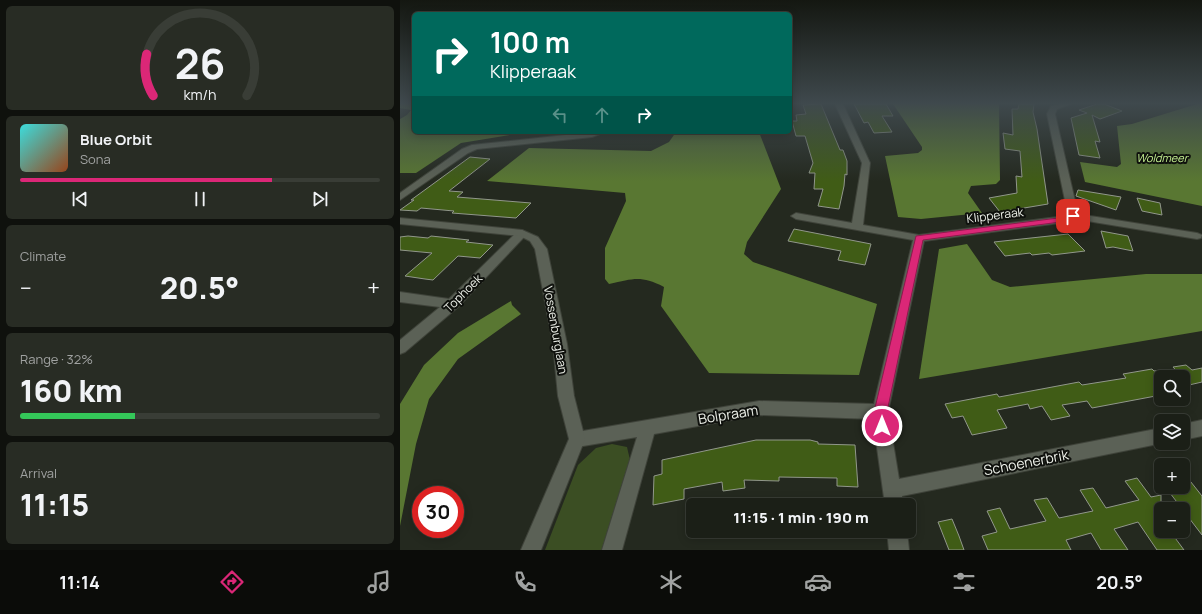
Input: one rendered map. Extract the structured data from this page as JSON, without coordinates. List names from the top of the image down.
{
  "streets": {
    "street": [
      "Klipperaak",
      "Tophoek",
      "Vossenburglaan",
      "Bolpraam",
      "Schoenerbrik"
    ]
  },
  "crossings": [
    ["Tophoek", "Vossenburglaan"],
    ["Vossenburglaan", "Bolpraam"]
  ],
  "water": ["Woldmeer"],
  "page": {
    "turn": ["100 m", "Klipperaak"],
    "song": ["Blue Orbit", "Sona"],
    "tile": [
      "Climate",
      ["Range · 32%", "160 km"],
      ["Arrival", "11:15"]
    ],
    "heat": ["−", "20.5°", "+"],
    "map_buttons": ["+", "−"],
    "limit": "30",
    "trip": "11:15 · 1 min · 190 m",
    "tabs": ["11:14", "20.5°"],
    "gauge": ["26", "km/h"]
  }
}
